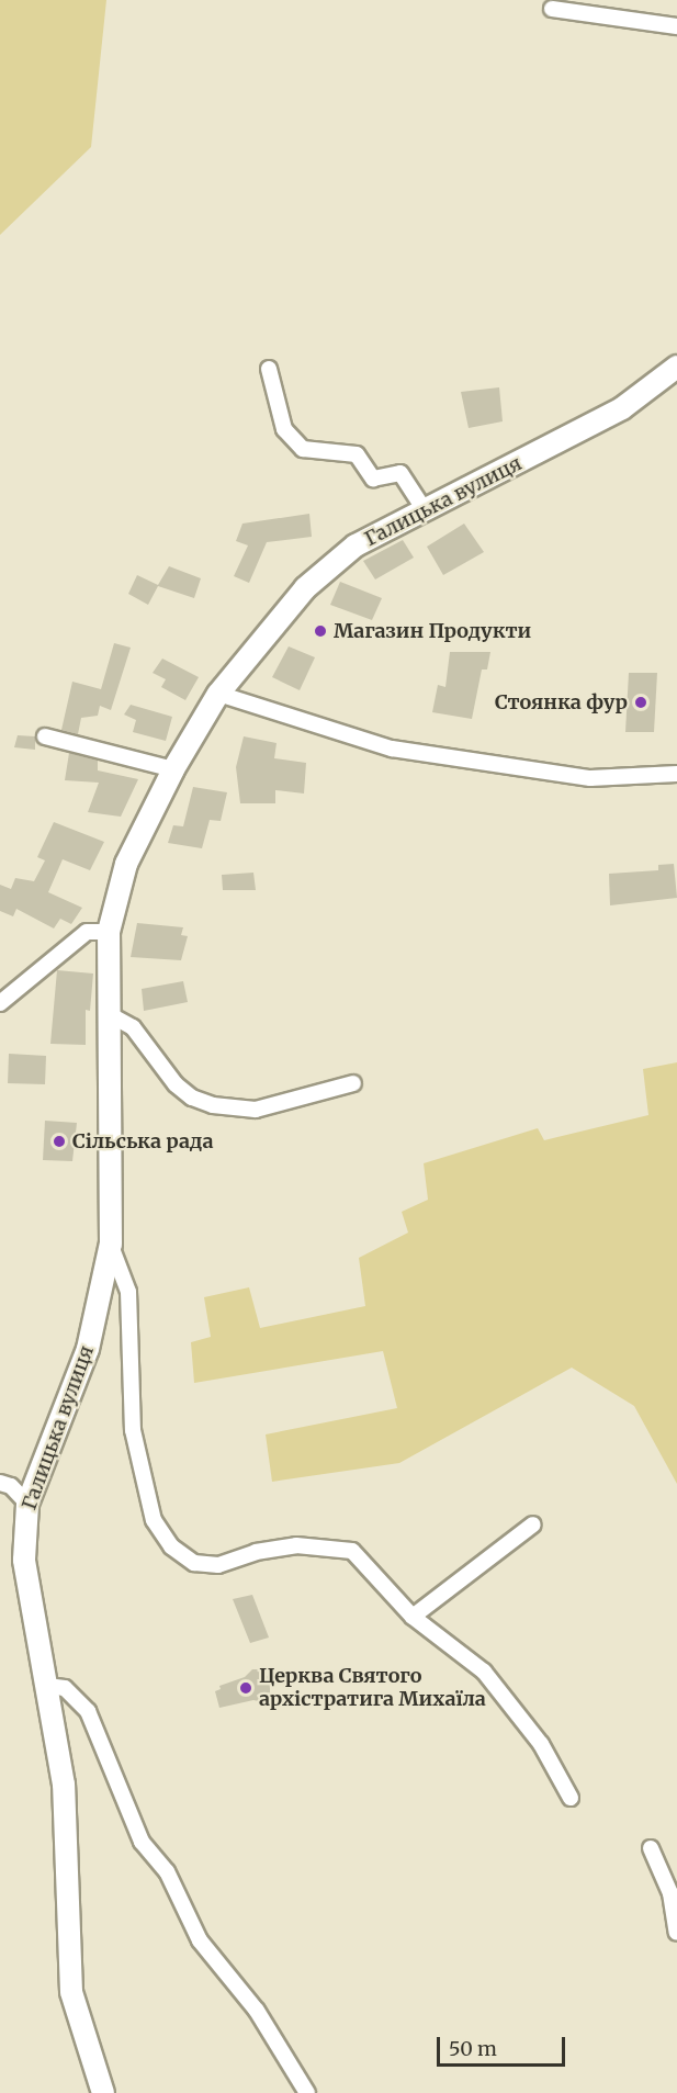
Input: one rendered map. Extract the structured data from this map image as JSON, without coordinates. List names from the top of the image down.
{
  "streets": {
    "main road": ["Галицька вулиця"]
  },
  "places": [
    "Магазин Продукти",
    "Стоянка фур",
    "Сільська рада",
    "Церква Святого архістратига Михаїла"
  ],
  "scale_bar": "50 m"
}
